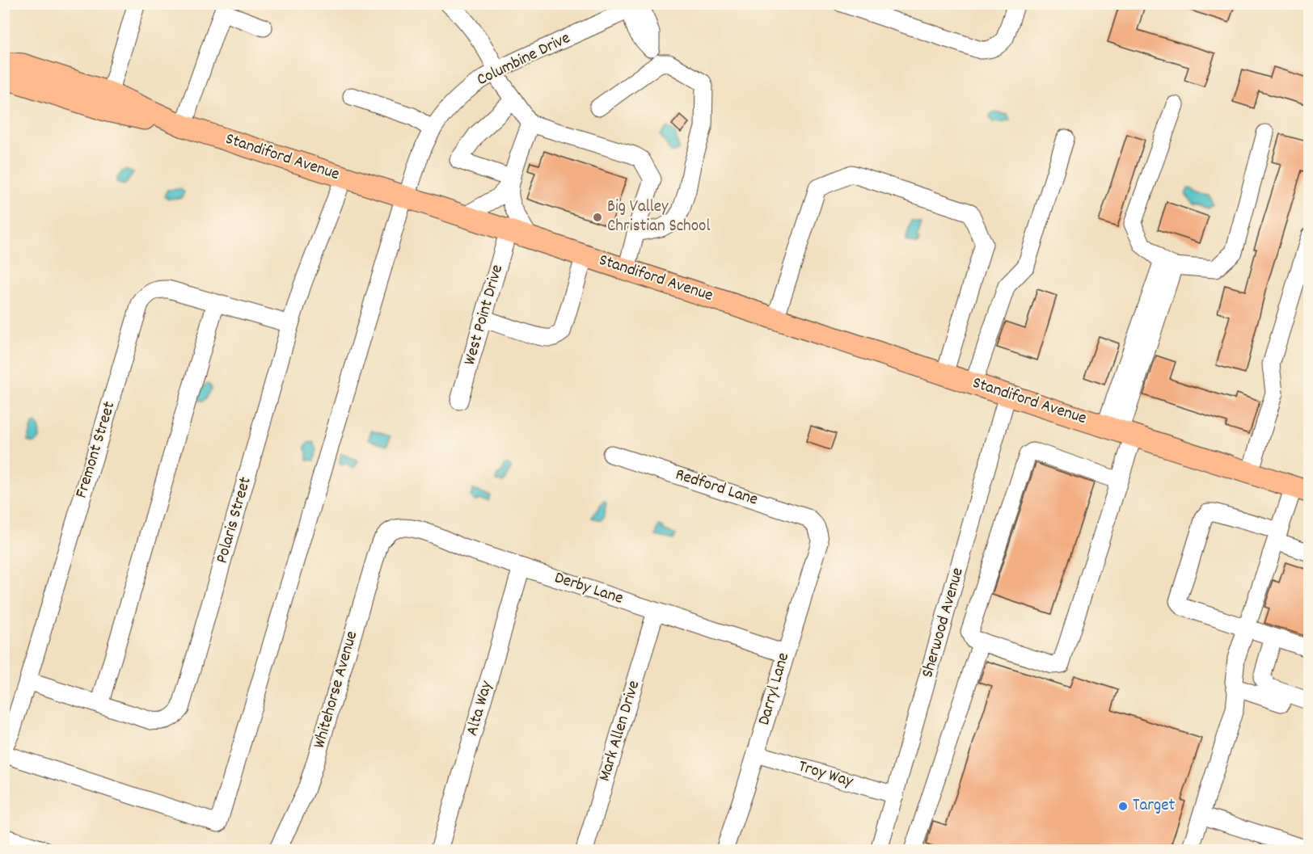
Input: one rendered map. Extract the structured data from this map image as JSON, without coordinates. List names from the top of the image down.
{
  "streets": {
    "main road": ["Standiford Avenue"],
    "street": [
      "Columbine Drive",
      "West Point Drive",
      "Fremont Street",
      "Redford Lane",
      "Polaris Street",
      "Derby Lane",
      "Sherwood Avenue",
      "Darryl Lane",
      "Whitehorse Avenue",
      "Alta Way",
      "Mark Allen Drive",
      "Troy Way"
    ]
  },
  "crossings": [
    ["Columbine Drive", "Standiford Avenue"],
    ["Standiford Avenue", "West Point Drive"],
    ["Standiford Avenue", "Polaris Street"],
    ["Standiford Avenue", "Sherwood Avenue"],
    ["Fremont Street", "Polaris Street"],
    ["Redford Lane", "Darryl Lane"],
    ["Derby Lane", "Darryl Lane"],
    ["Derby Lane", "Whitehorse Avenue"],
    ["Derby Lane", "Alta Way"],
    ["Derby Lane", "Mark Allen Drive"],
    ["Sherwood Avenue", "Troy Way"],
    ["Darryl Lane", "Troy Way"]
  ],
  "places": ["Big Valley Christian School", "Target"]
}
